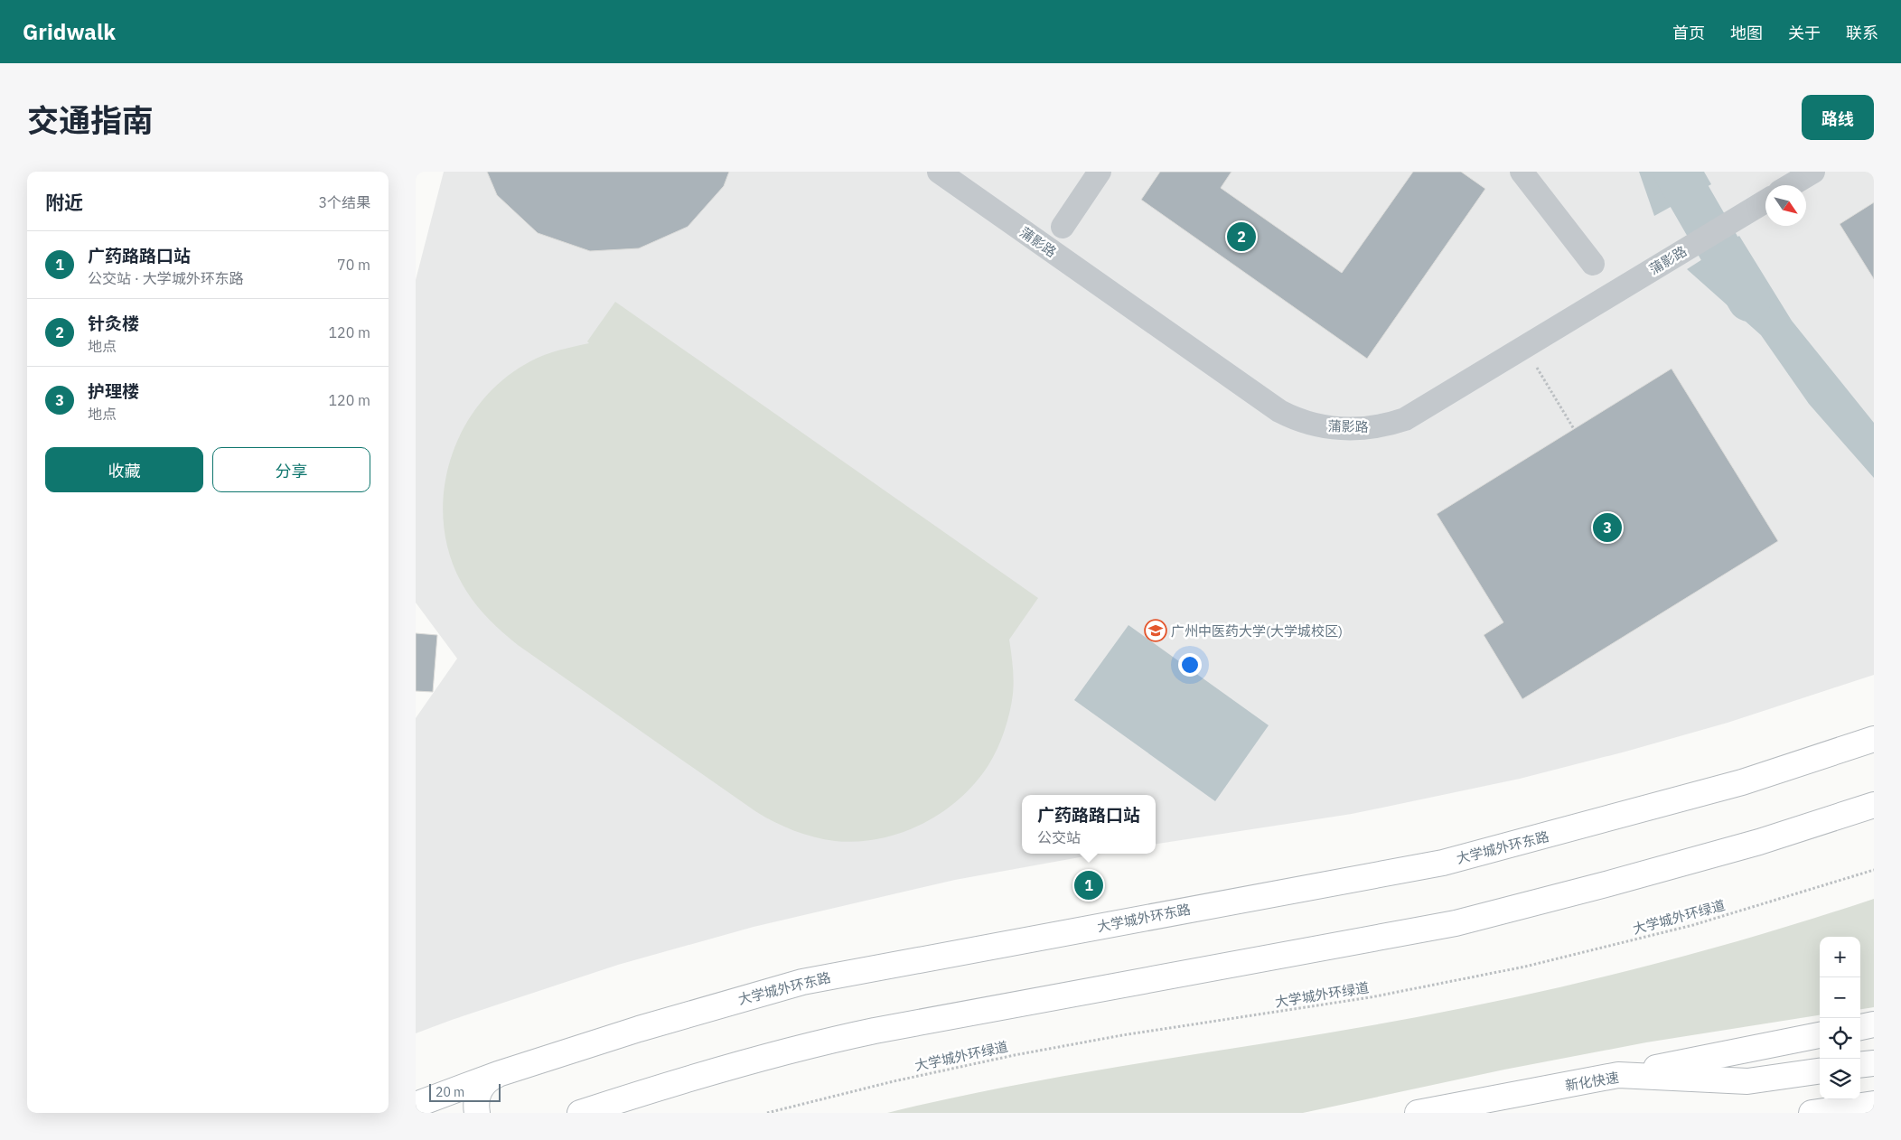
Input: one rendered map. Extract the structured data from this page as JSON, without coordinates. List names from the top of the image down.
{
  "streets": {
    "main road": ["大学城外环东路", "新化快速"],
    "lane": ["蒲影路"],
    "path": ["大学城外环绿道"]
  },
  "places": {
    "school or university": ["广州中医药大学(大学城校区)"]
  },
  "scale_bar": "20 m",
  "north": "bottom right",
  "page": {
    "header": "Gridwalk",
    "nav": [
      "首页",
      "地图",
      "关于",
      "联系"
    ],
    "title": "交通指南",
    "buttons": [
      "路线",
      ["收藏", "分享"]
    ],
    "heading": ["附近", "3个结果"],
    "pins": ["2", "3", "1"],
    "list": [
      {
        "mark": "1",
        "name": "广药路路口站",
        "note": "公交站 · 大学城外环东路",
        "value": "70 m"
      },
      {
        "mark": "2",
        "name": "针灸楼",
        "note": "地点",
        "value": "120 m"
      },
      {
        "mark": "3",
        "name": "护理楼",
        "note": "地点",
        "value": "120 m"
      }
    ],
    "popup": ["广药路路口站", "公交站"],
    "map_buttons": ["+", "−"],
    "scale": "20 m"
  }
}
